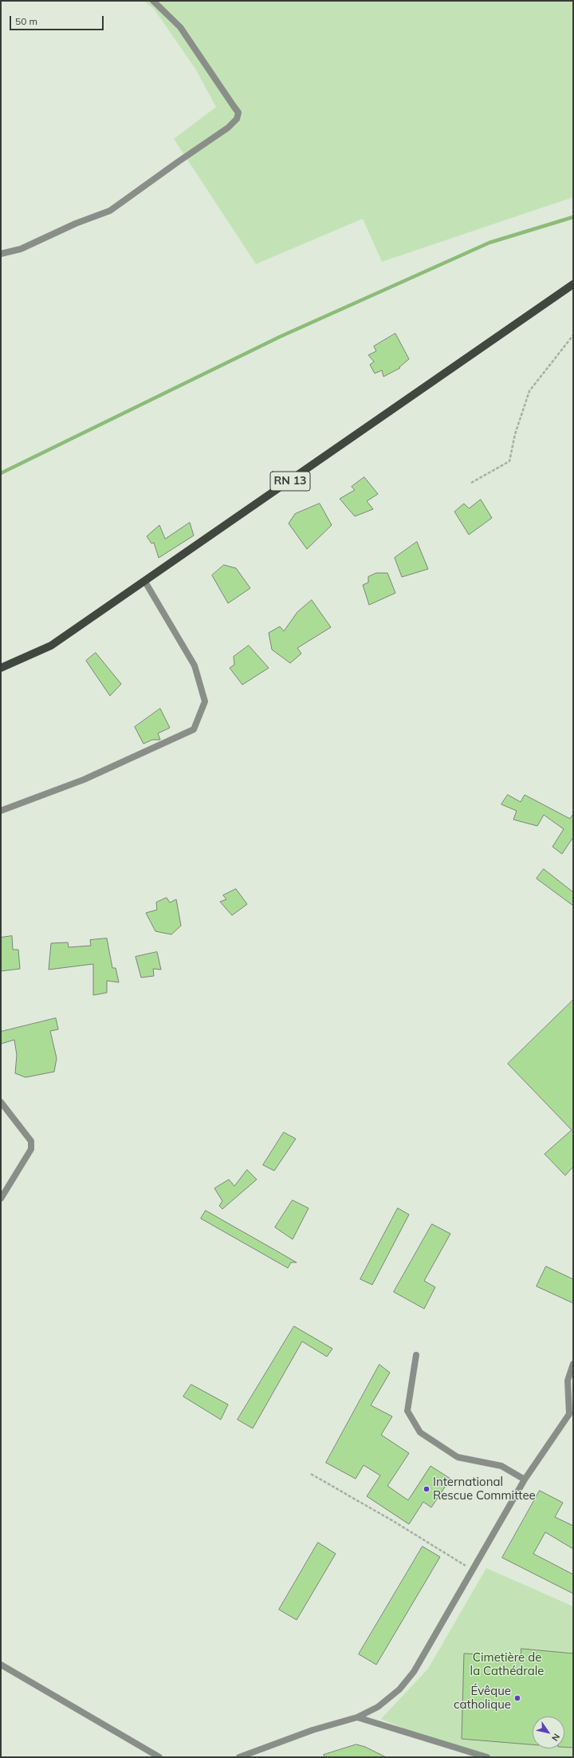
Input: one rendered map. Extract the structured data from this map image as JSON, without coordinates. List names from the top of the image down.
{
  "streets": {
    "main road": ["RN 13"]
  },
  "parks": ["Cimetière de la Cathédrale"],
  "places": ["International Rescue Committee", "Évêque catholique"],
  "scale_bar": "50 m",
  "north": "bottom right"
}
